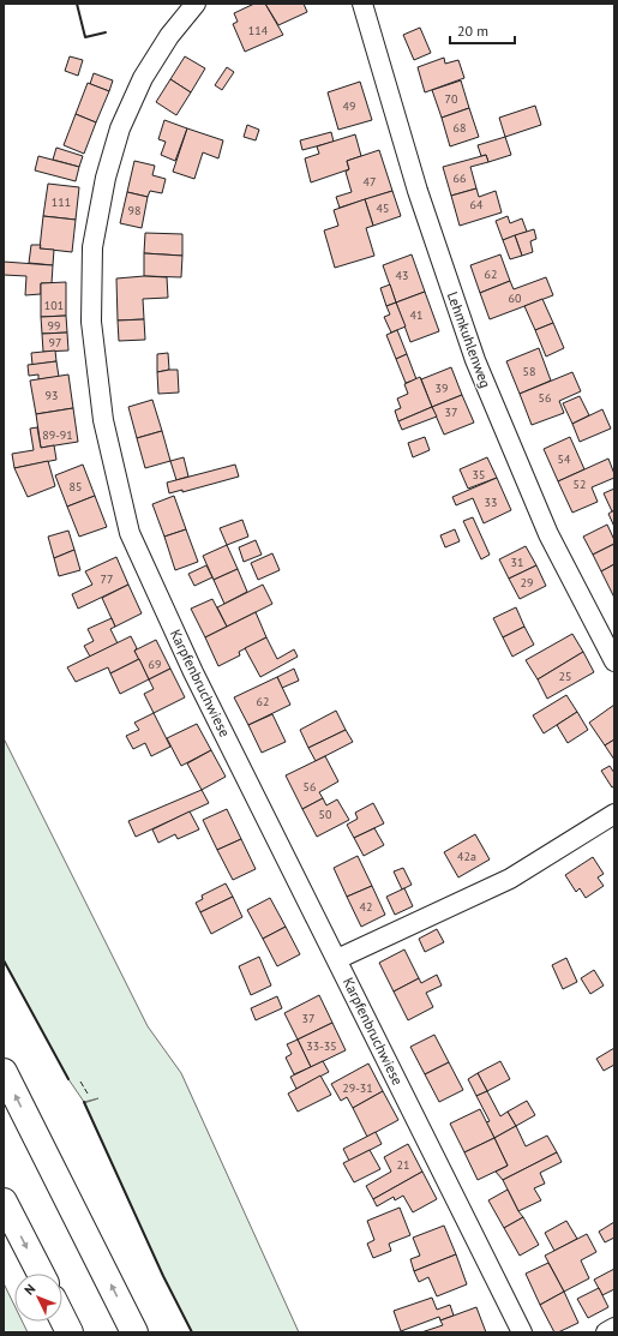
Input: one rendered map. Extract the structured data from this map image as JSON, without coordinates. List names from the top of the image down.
{
  "streets": {
    "street": ["Lehmkuhlenweg", "Karpfenbruchwiese"]
  },
  "house_numbers": [
    "114",
    "70",
    "49",
    "68",
    "66",
    "47",
    "111",
    "64",
    "45",
    "98",
    "62",
    "43",
    "60",
    "101",
    "41",
    "99",
    "97",
    "58",
    "39",
    "93",
    "56",
    "37",
    "89-91",
    "54",
    "35",
    "52",
    "85",
    "33",
    "31",
    "77",
    "29",
    "69",
    "25",
    "62",
    "56",
    "50",
    "42a",
    "42",
    "37",
    "33-35",
    "29-31",
    "21"
  ],
  "scale_bar": "20 m",
  "north": "top left"
}
